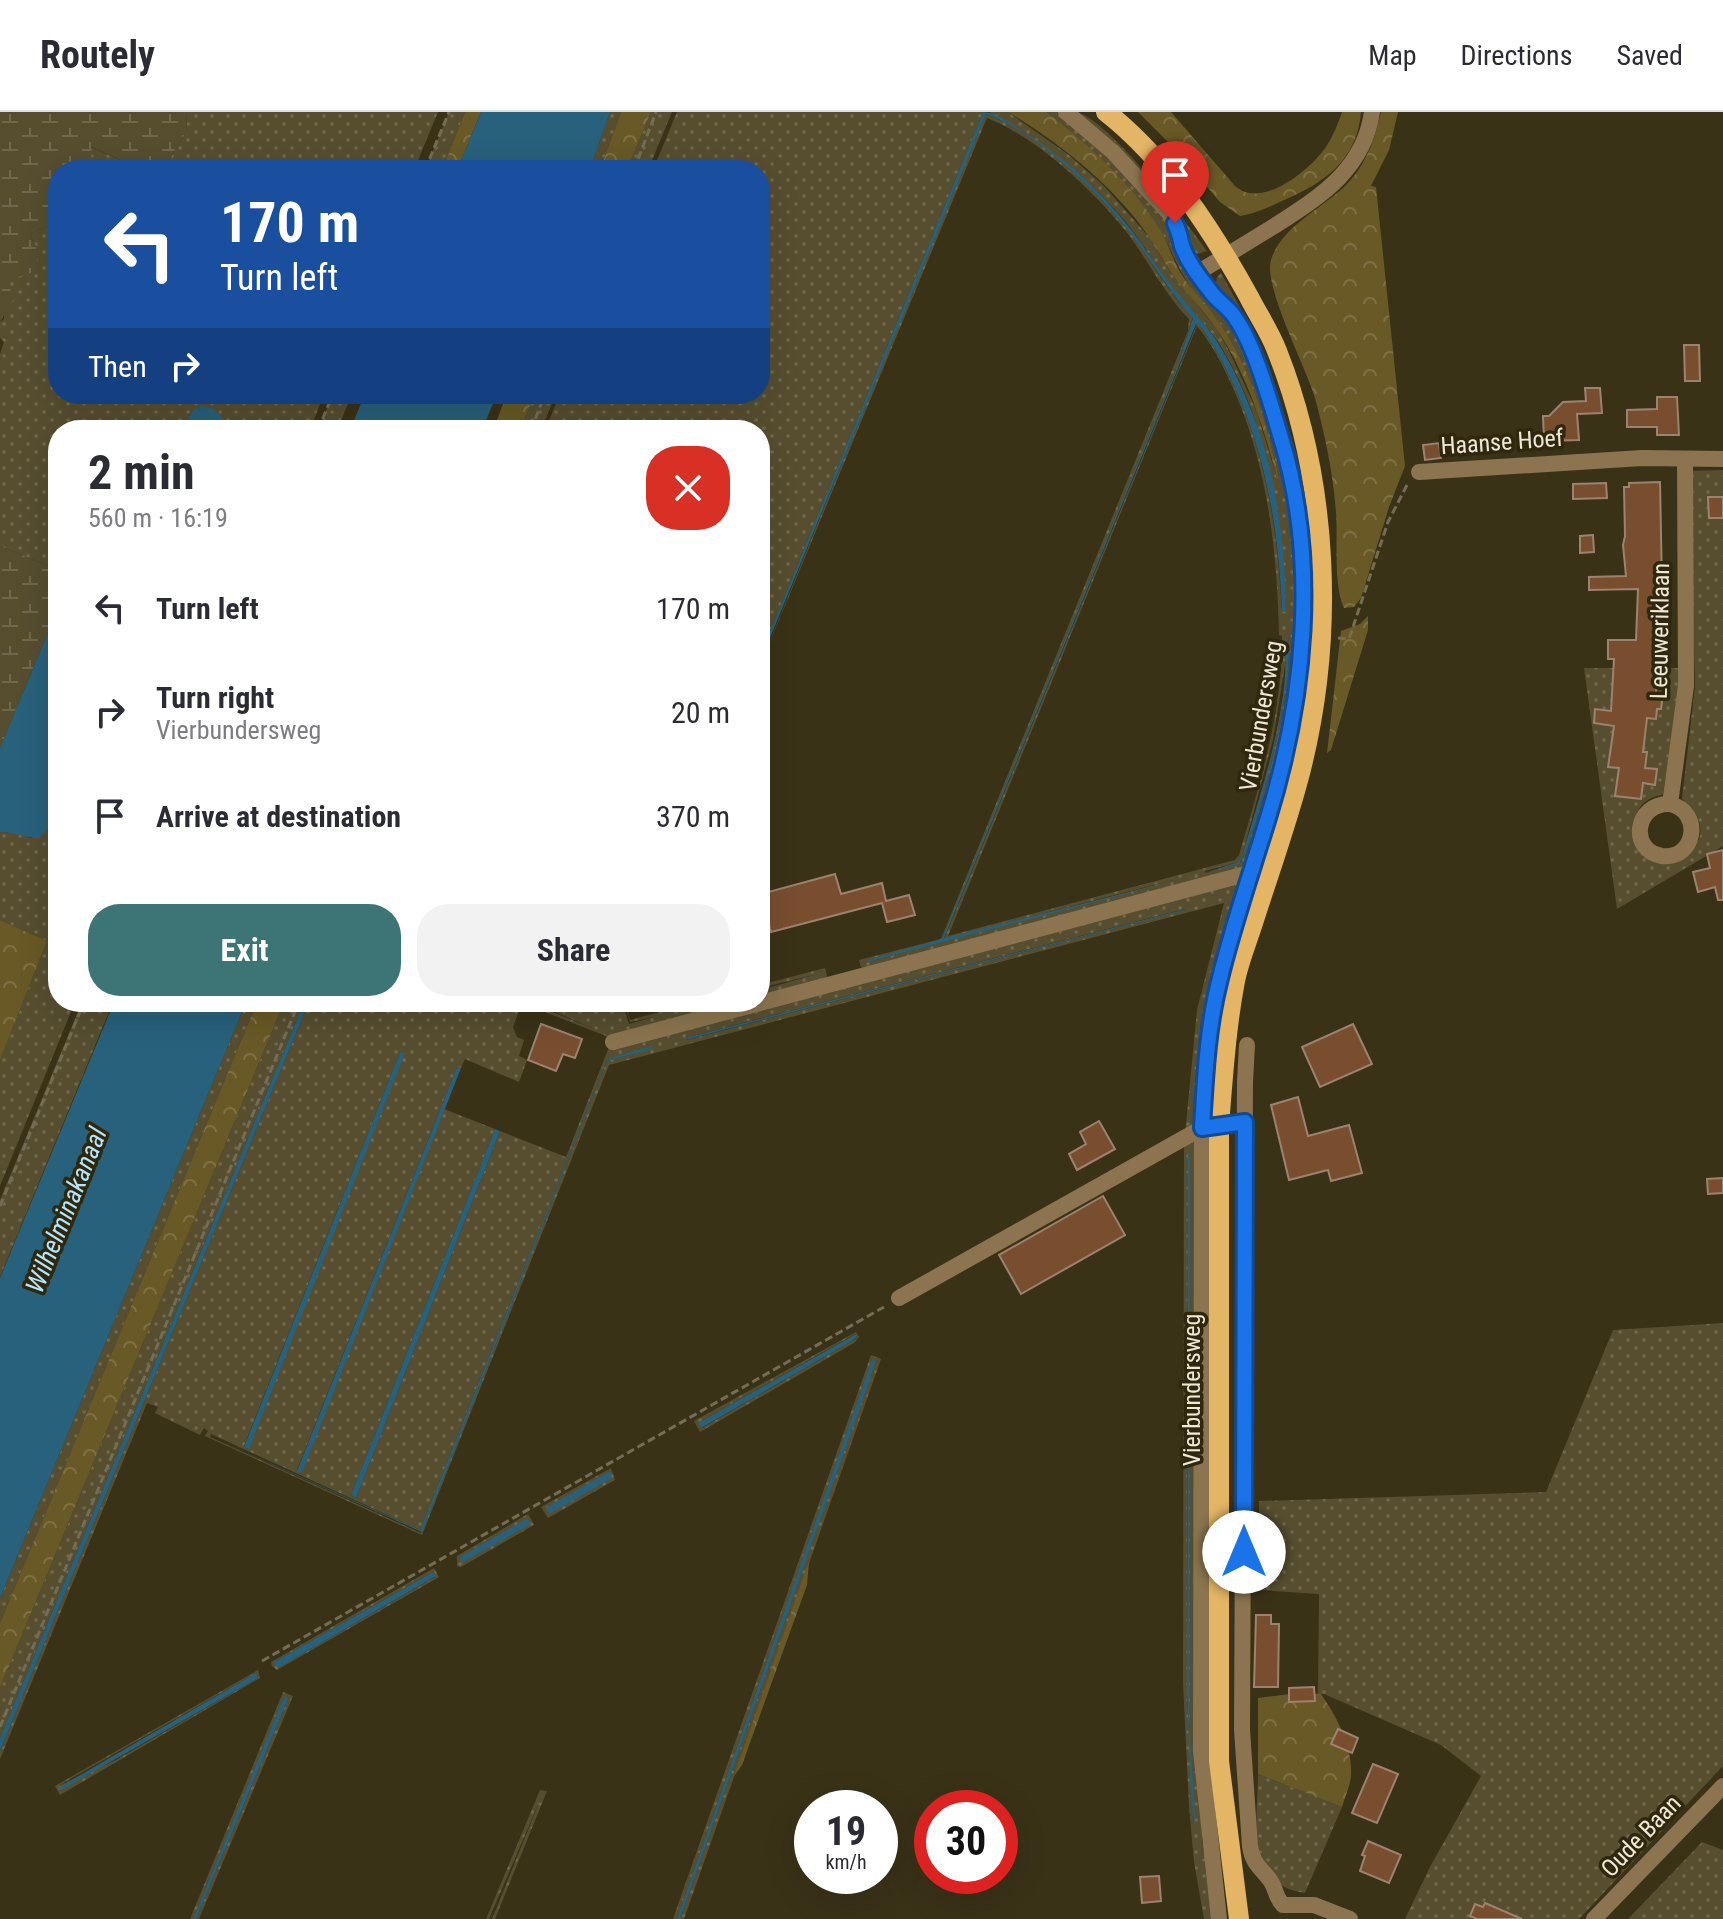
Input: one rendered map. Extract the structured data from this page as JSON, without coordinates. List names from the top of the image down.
{
  "streets": {
    "main road": ["Vierbundersweg"],
    "street": ["Haanse Hoef", "Leeuweriklaan", "Oude Baan"]
  },
  "crossings": [
    ["Haanse Hoef", "Leeuweriklaan"],
    ["Haanse Hoef", "Vierbundersweg"]
  ],
  "water": ["Wilhelminakanaal"],
  "page": {
    "header": "Routely",
    "nav": ["Map", "Directions", "Saved"],
    "turn": ["170 m", "Turn left"],
    "then": "Then",
    "heading": ["2 min", "560 m · 16:19"],
    "list": [
      {
        "name": "Turn left",
        "value": "170 m"
      },
      {
        "name": "Turn right",
        "note": "Vierbundersweg",
        "value": "20 m"
      },
      {
        "name": "Arrive at destination",
        "value": "370 m"
      }
    ],
    "buttons": ["Exit", "Share"],
    "speed": "19 km/h",
    "limit": "30"
  }
}
